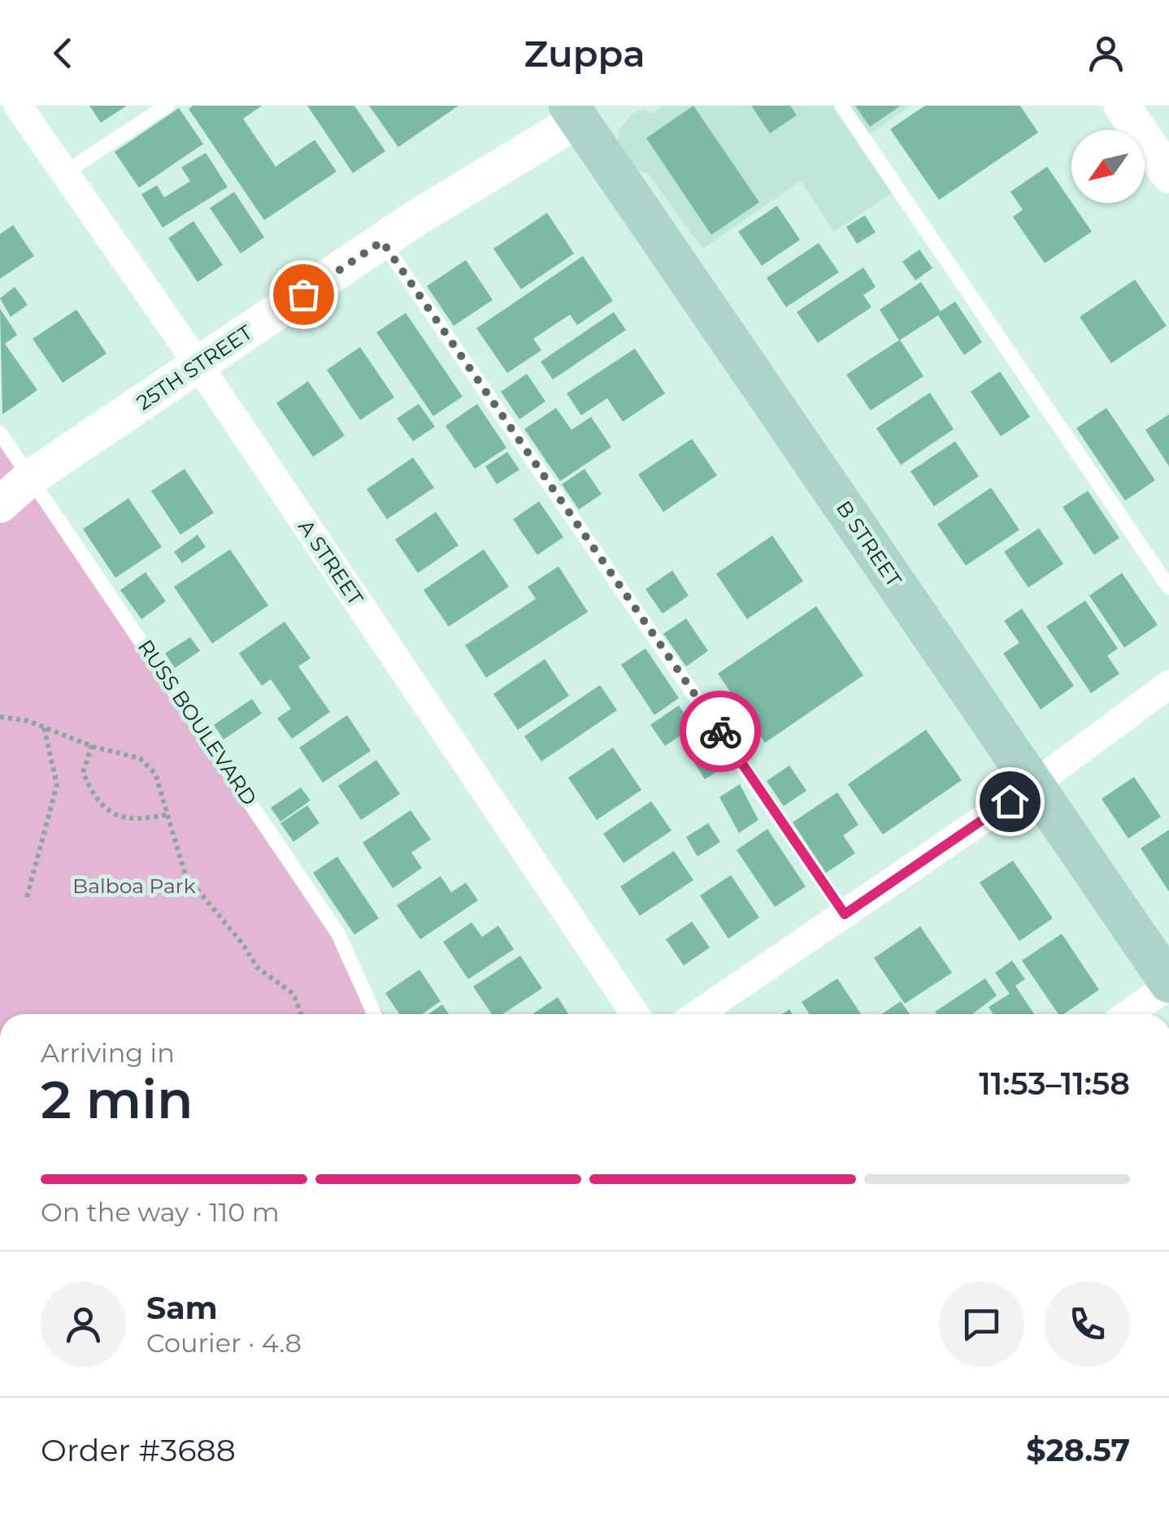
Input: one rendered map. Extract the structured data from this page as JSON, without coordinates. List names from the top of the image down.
{
  "streets": {
    "main road": ["B STREET"],
    "street": ["25TH STREET", "A STREET"],
    "lane": ["RUSS BOULEVARD"]
  },
  "crossings": [
    ["25TH STREET", "B STREET"],
    ["25TH STREET", "A STREET"],
    ["25TH STREET", "RUSS BOULEVARD"]
  ],
  "parks": ["Balboa Park"],
  "north": "bottom left",
  "page": {
    "header": "Zuppa",
    "heading": ["2 min", "Arriving in", "11:53–11:58"],
    "panel": [
      "Sam",
      "Courier · 4.8",
      "Order #3688",
      "$28.57"
    ],
    "bar": "On the way · 110 m"
  }
}
